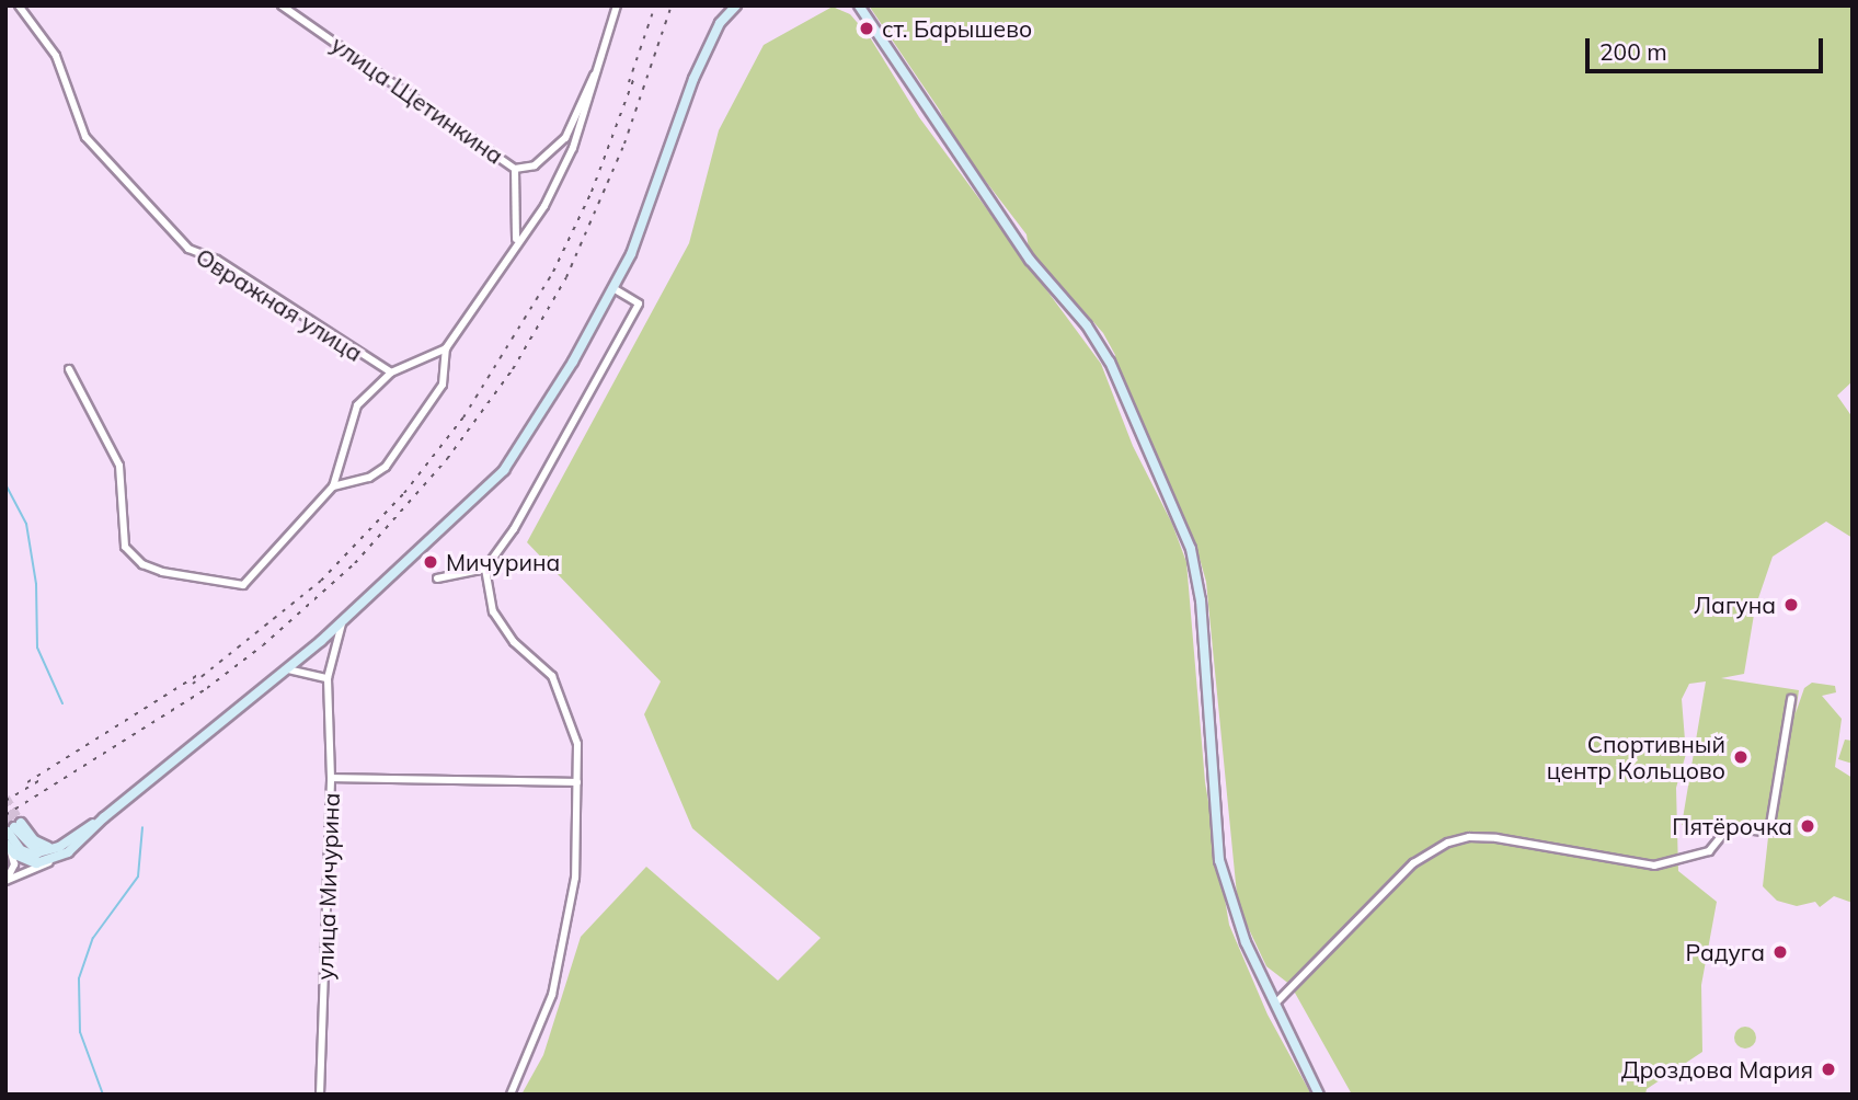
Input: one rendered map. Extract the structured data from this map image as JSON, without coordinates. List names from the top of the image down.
{
  "streets": {
    "street": ["улица Щетинкина", "Овражная улица", "улица Мичурина"]
  },
  "places": [
    "ст. Барышево",
    "Мичурина",
    "Лагуна",
    "Спортивный центр Кольцово",
    "Пятёрочка",
    "Радуга",
    "Дроздова Мария"
  ],
  "scale_bar": "200 m"
}
